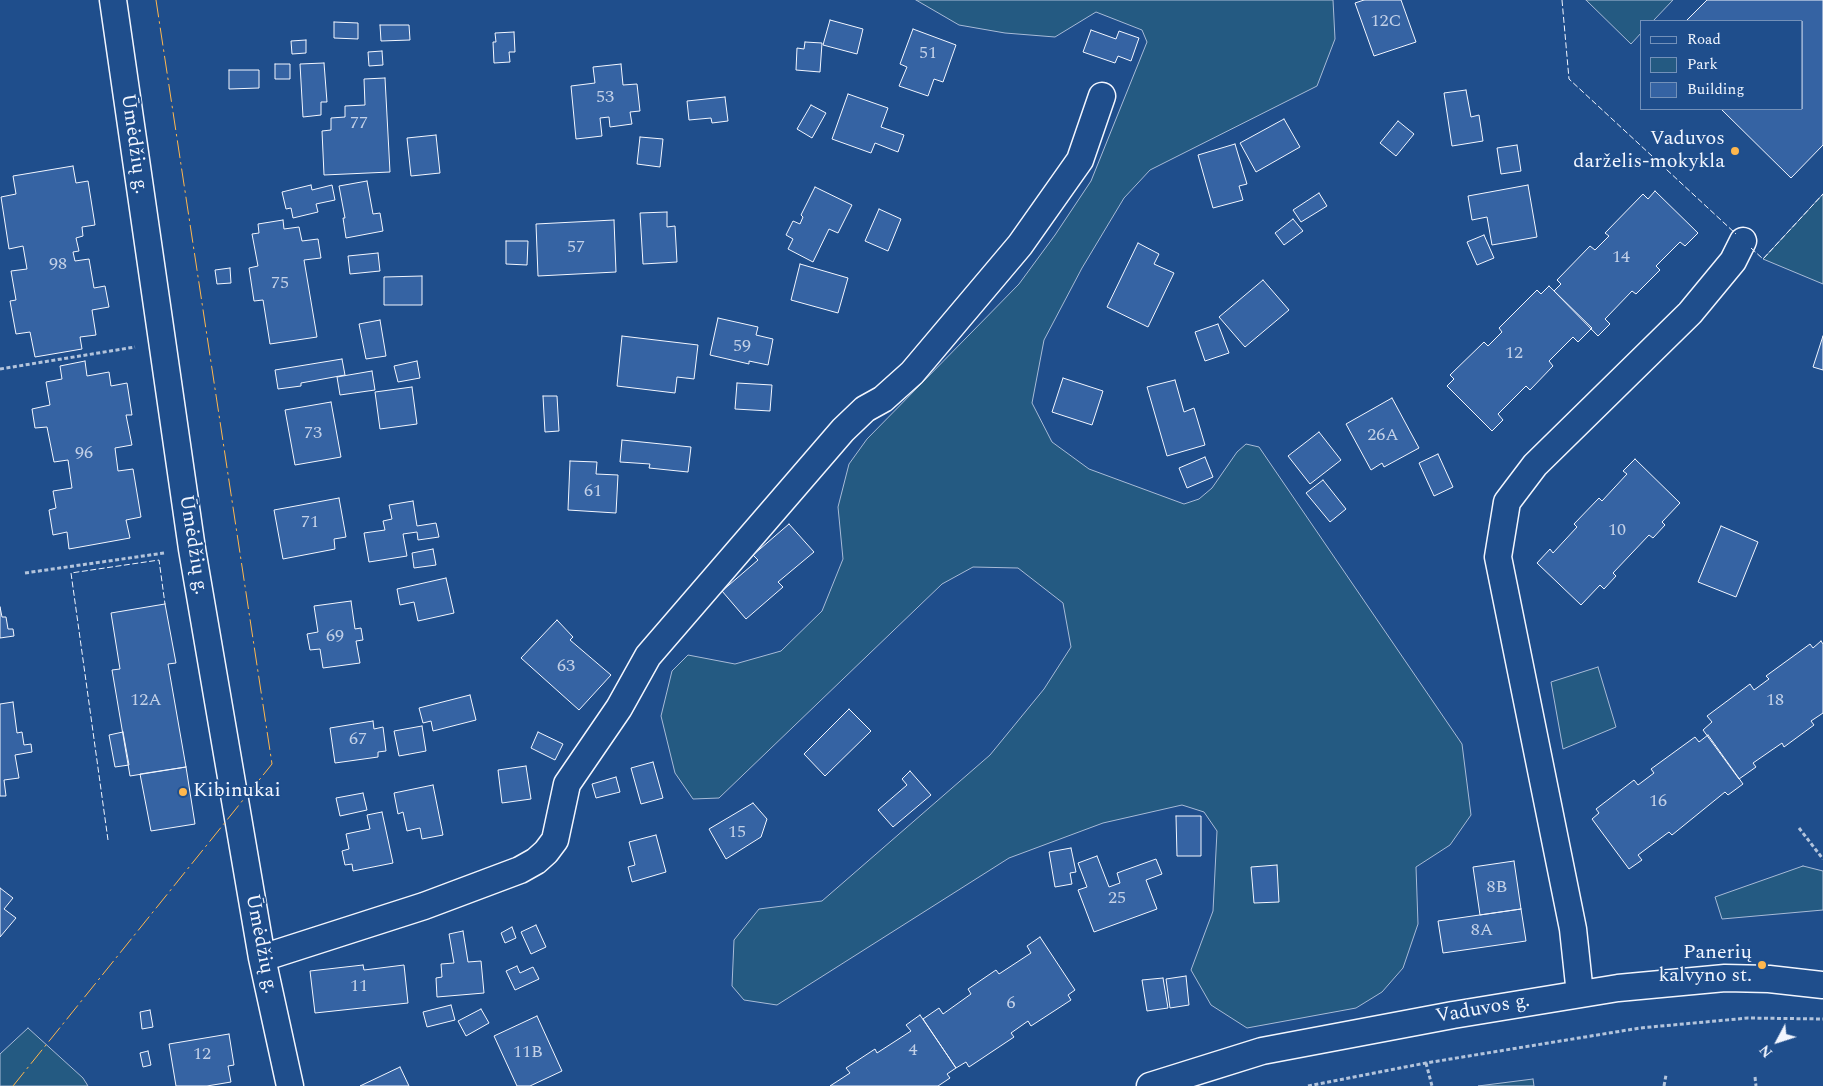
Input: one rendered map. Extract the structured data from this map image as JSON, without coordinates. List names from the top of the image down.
{
  "streets": {
    "street": ["Ūmėdžių g.", "Vaduvos g."]
  },
  "places": ["Vaduvos darželis-mokykla", "Kibinukai", "Panerių kalvyno st."],
  "house_numbers": [
    "12C",
    "51",
    "53",
    "77",
    "57",
    "14",
    "98",
    "75",
    "59",
    "12",
    "73",
    "26A",
    "96",
    "61",
    "71",
    "10",
    "69",
    "63",
    "12A",
    "18",
    "67",
    "16",
    "15",
    "8B",
    "25",
    "8A",
    "11",
    "6",
    "4",
    "11B",
    "12"
  ],
  "legend": ["Road", "Park", "Building"],
  "north": "bottom left"
}
